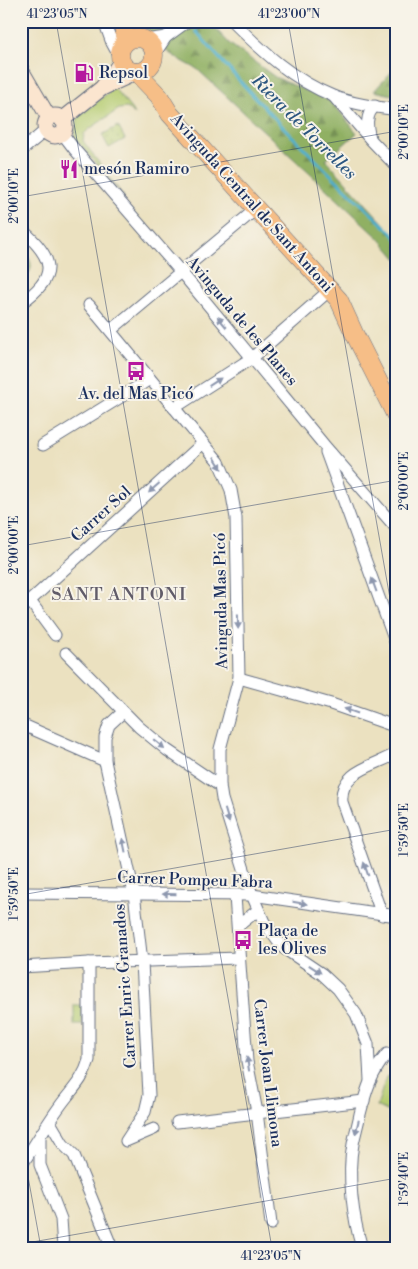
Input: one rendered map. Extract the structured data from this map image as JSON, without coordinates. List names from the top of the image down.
{
  "streets": {
    "main road": ["Avinguda Central de Sant Antoni"],
    "street": [
      "Avinguda de les Planes",
      "Carrer Sol",
      "Avinguda Mas Picó",
      "Carrer Pompeu Fabra",
      "Carrer Enric Granados",
      "Carrer Joan Llimona"
    ]
  },
  "crossings": [
    ["Carrer Sol", "Avinguda Mas Picó"],
    ["Avinguda Mas Picó", "Carrer Pompeu Fabra"],
    ["Carrer Pompeu Fabra", "Carrer Enric Granados"],
    ["Carrer Pompeu Fabra", "Carrer Joan Llimona"]
  ],
  "one_way": ["Avinguda Mas Picó", "Carrer Joan Llimona"],
  "districts": ["SANT ANTONI"],
  "water": ["Riera de Torrelles"],
  "places": {
    "fuel station": ["Repsol"],
    "restaurant": ["mesón Ramiro"],
    "bus stop": ["Av. del Mas Picó", "Plaça de les Olives"]
  },
  "coordinates": [
    "41°23'05\"N",
    "41°23'00\"N",
    "2°00'10\"E",
    "2°00'00\"E",
    "1°59'50\"E",
    "1°59'40\"E"
  ]
}
